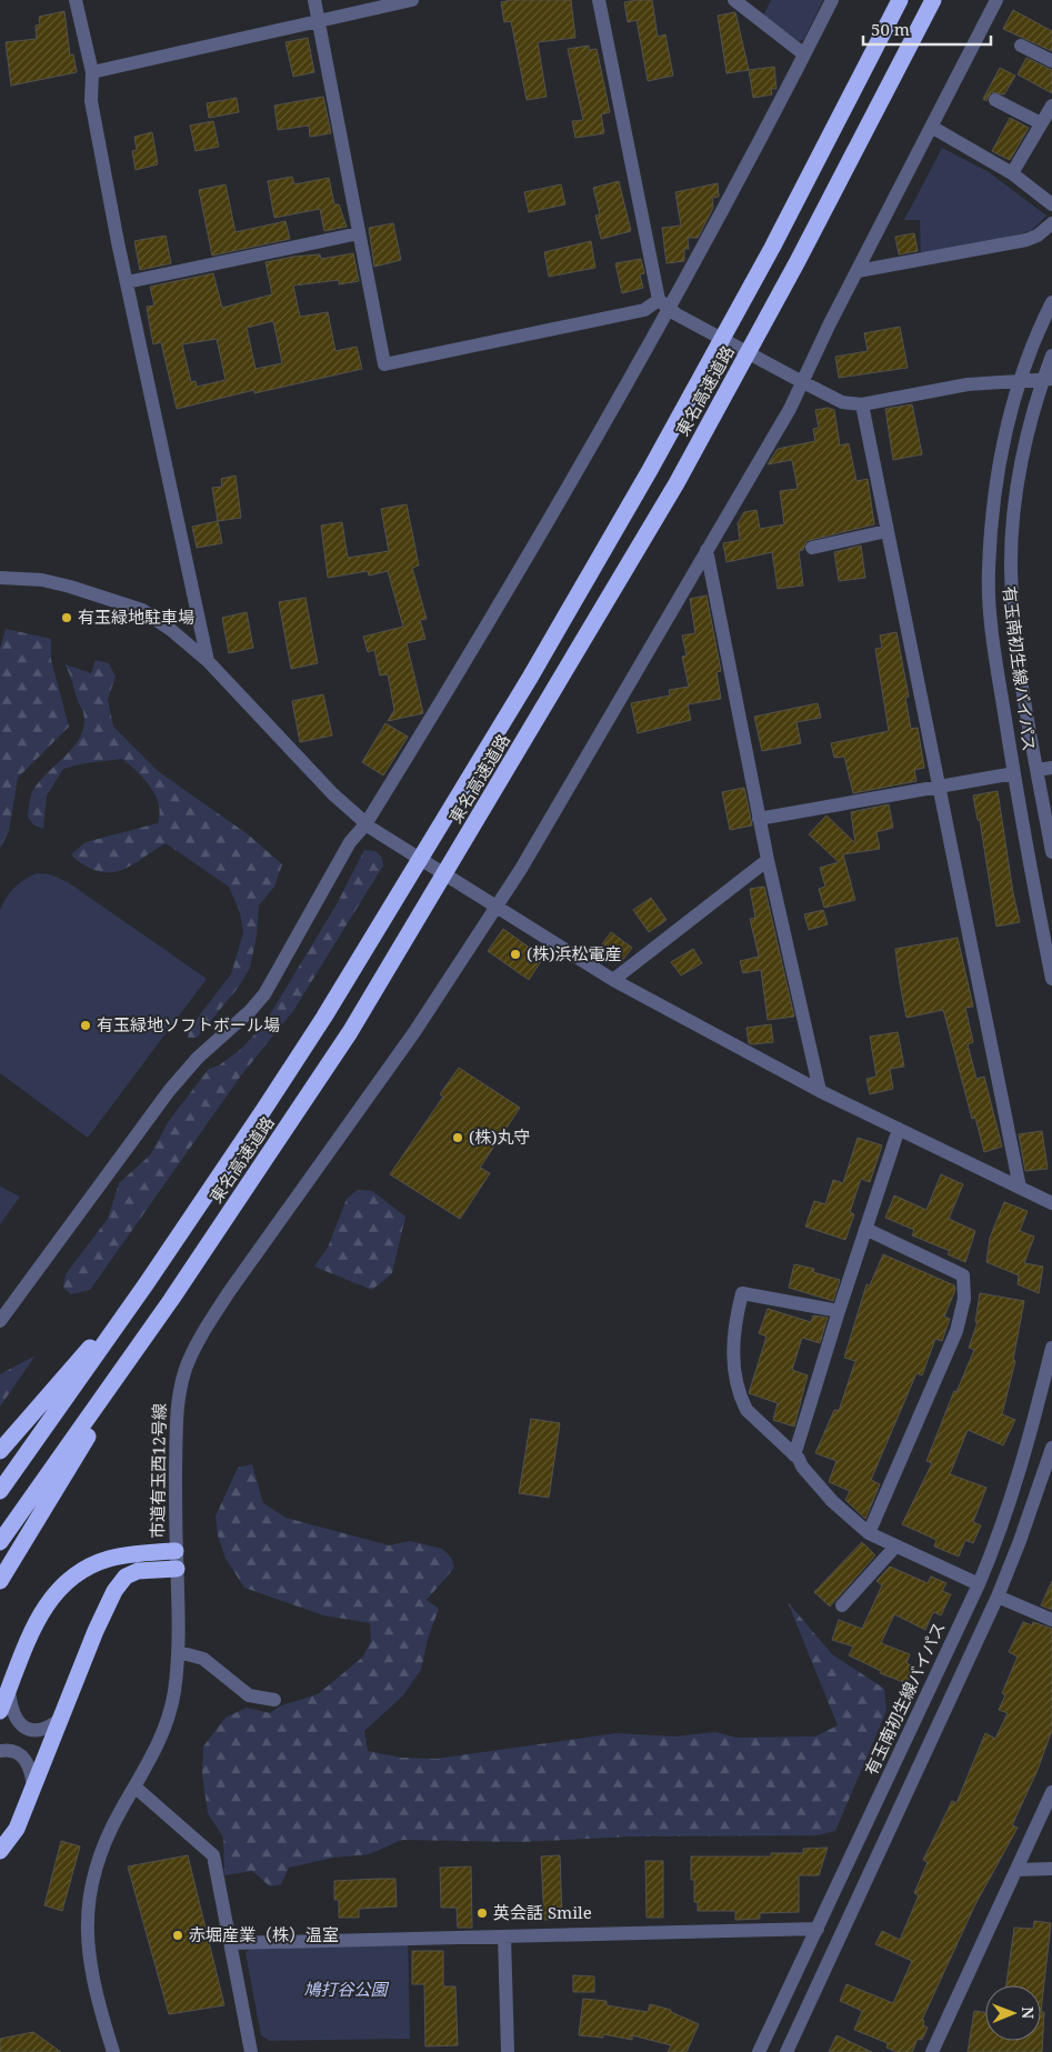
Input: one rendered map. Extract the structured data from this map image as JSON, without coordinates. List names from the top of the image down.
{
  "streets": {
    "highway": ["東名高速道路"],
    "street": ["有玉南初生線バイパス", "市道有玉西12号線"]
  },
  "parks": ["鳩打谷公園"],
  "places": [
    "有玉緑地駐車場",
    "(株)浜松電産",
    "有玉緑地ソフトボール場",
    "(株)丸守",
    "英会話 Smile",
    "赤堀産業（株）温室"
  ],
  "scale_bar": "50 m",
  "north": "right"
}
